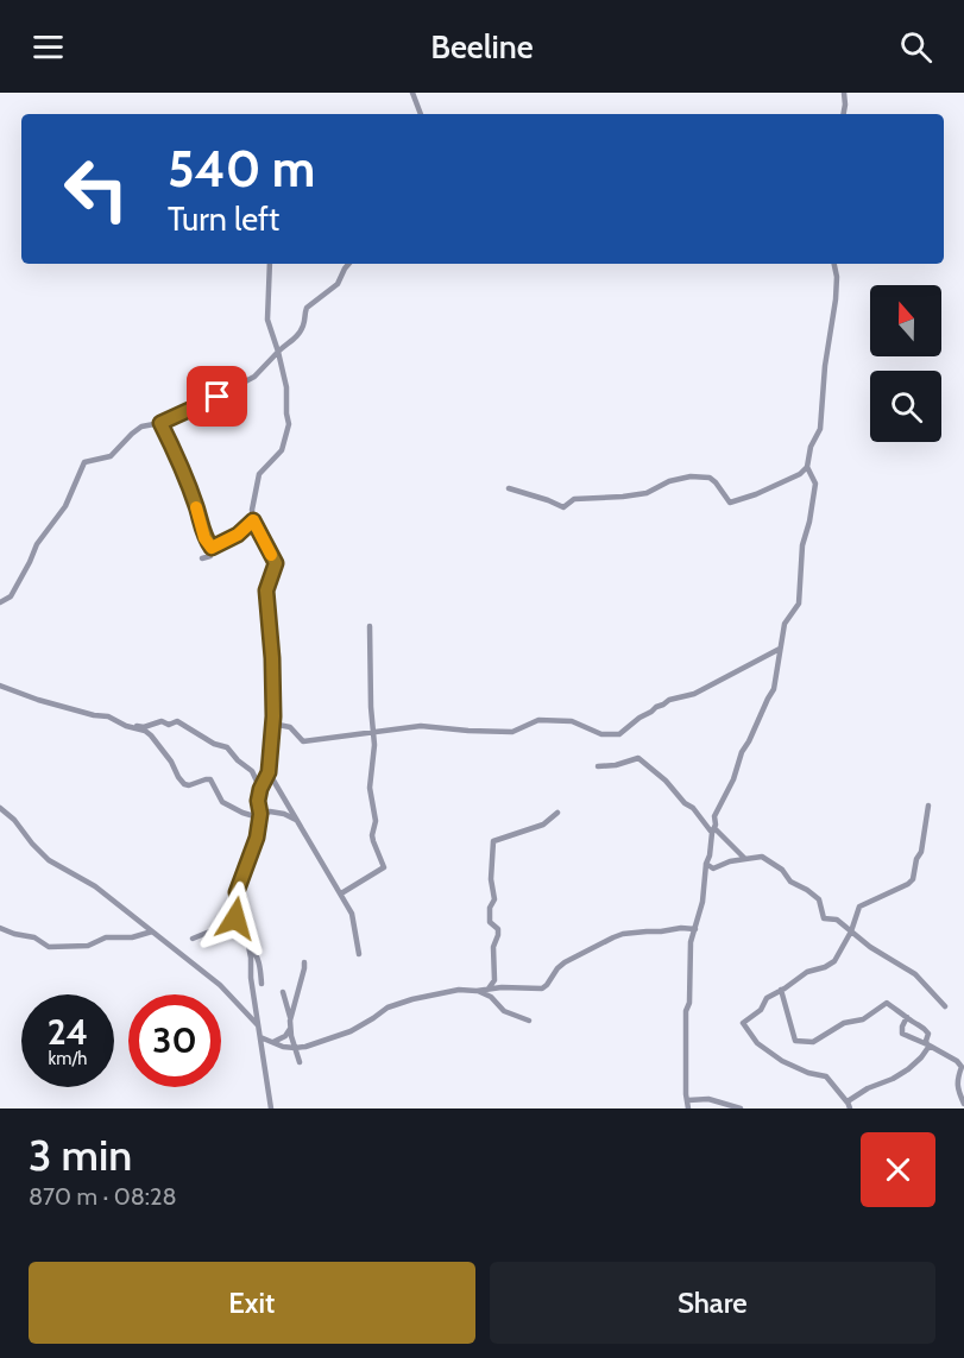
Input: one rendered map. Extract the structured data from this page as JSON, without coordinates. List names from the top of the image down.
{
  "north": "top",
  "page": {
    "header": "Beeline",
    "turn": ["540 m", "Turn left"],
    "speed": "24 km/h",
    "limit": "30",
    "heading": ["3 min", "870 m · 08:28"],
    "buttons": ["Exit", "Share"]
  }
}
